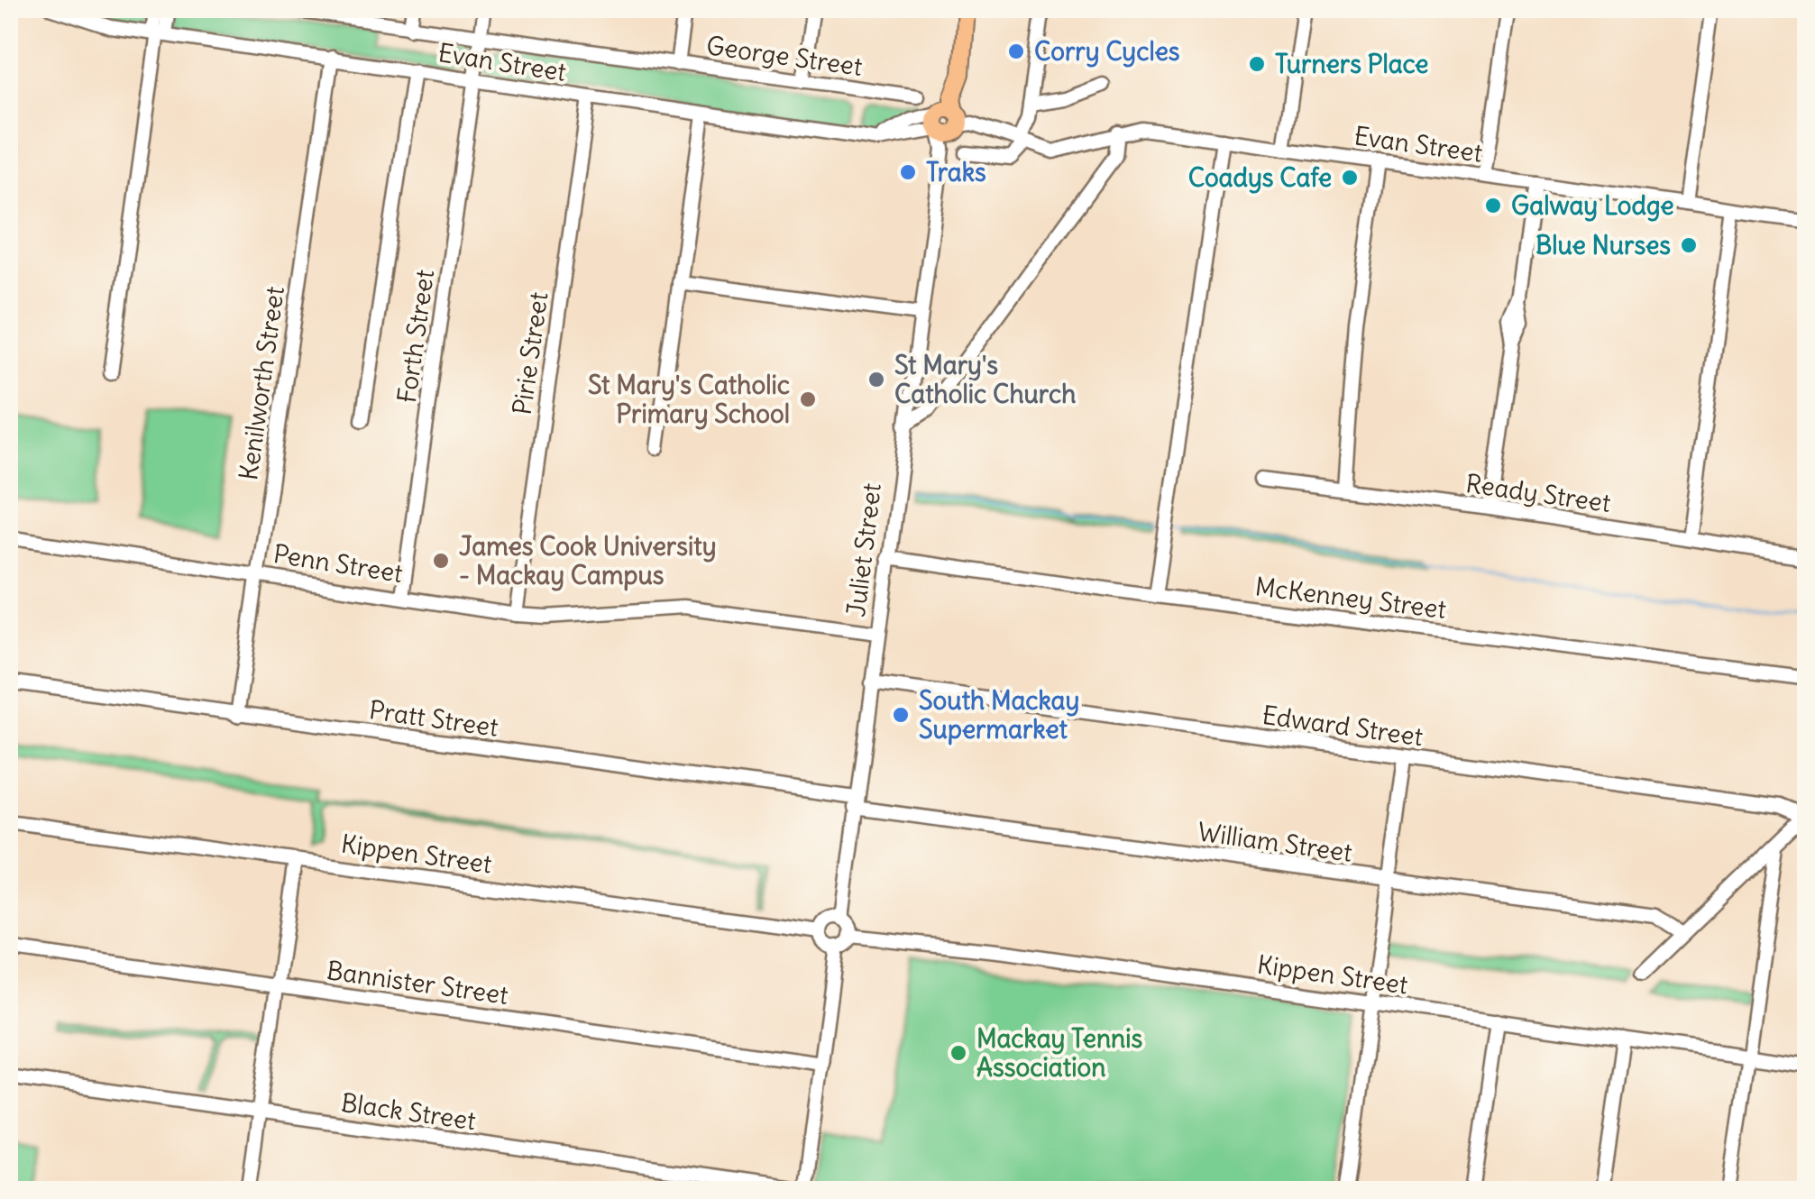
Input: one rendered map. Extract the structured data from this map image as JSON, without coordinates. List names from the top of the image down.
{
  "streets": {
    "main road": ["Juliet Street"],
    "street": [
      "George Street",
      "Evan Street",
      "Forth Street",
      "Pirie Street",
      "Kenilworth Street",
      "Ready Street",
      "Penn Street",
      "McKenney Street",
      "Pratt Street",
      "Edward Street",
      "William Street",
      "Kippen Street",
      "Bannister Street",
      "Black Street"
    ]
  },
  "crossings": [
    ["George Street", "Forth Street"],
    ["Evan Street", "Forth Street"],
    ["Evan Street", "Pirie Street"],
    ["Evan Street", "Kenilworth Street"],
    ["Evan Street", "Juliet Street"],
    ["Forth Street", "Penn Street"],
    ["Pirie Street", "Penn Street"],
    ["Kenilworth Street", "Penn Street"],
    ["Kenilworth Street", "Pratt Street"],
    ["Juliet Street", "Penn Street"],
    ["Juliet Street", "McKenney Street"],
    ["Juliet Street", "Pratt Street"],
    ["Juliet Street", "Edward Street"],
    ["Juliet Street", "William Street"],
    ["Juliet Street", "Kippen Street"],
    ["Pratt Street", "William Street"]
  ],
  "places": [
    "Corry Cycles",
    "Turners Place",
    "Traks",
    "Coadys Cafe",
    "Galway Lodge",
    "Blue Nurses",
    "St Mary's Catholic Church",
    "St Mary's Catholic Primary School",
    "James Cook University - Mackay Campus",
    "South Mackay Supermarket",
    "Mackay Tennis Association"
  ]
}
